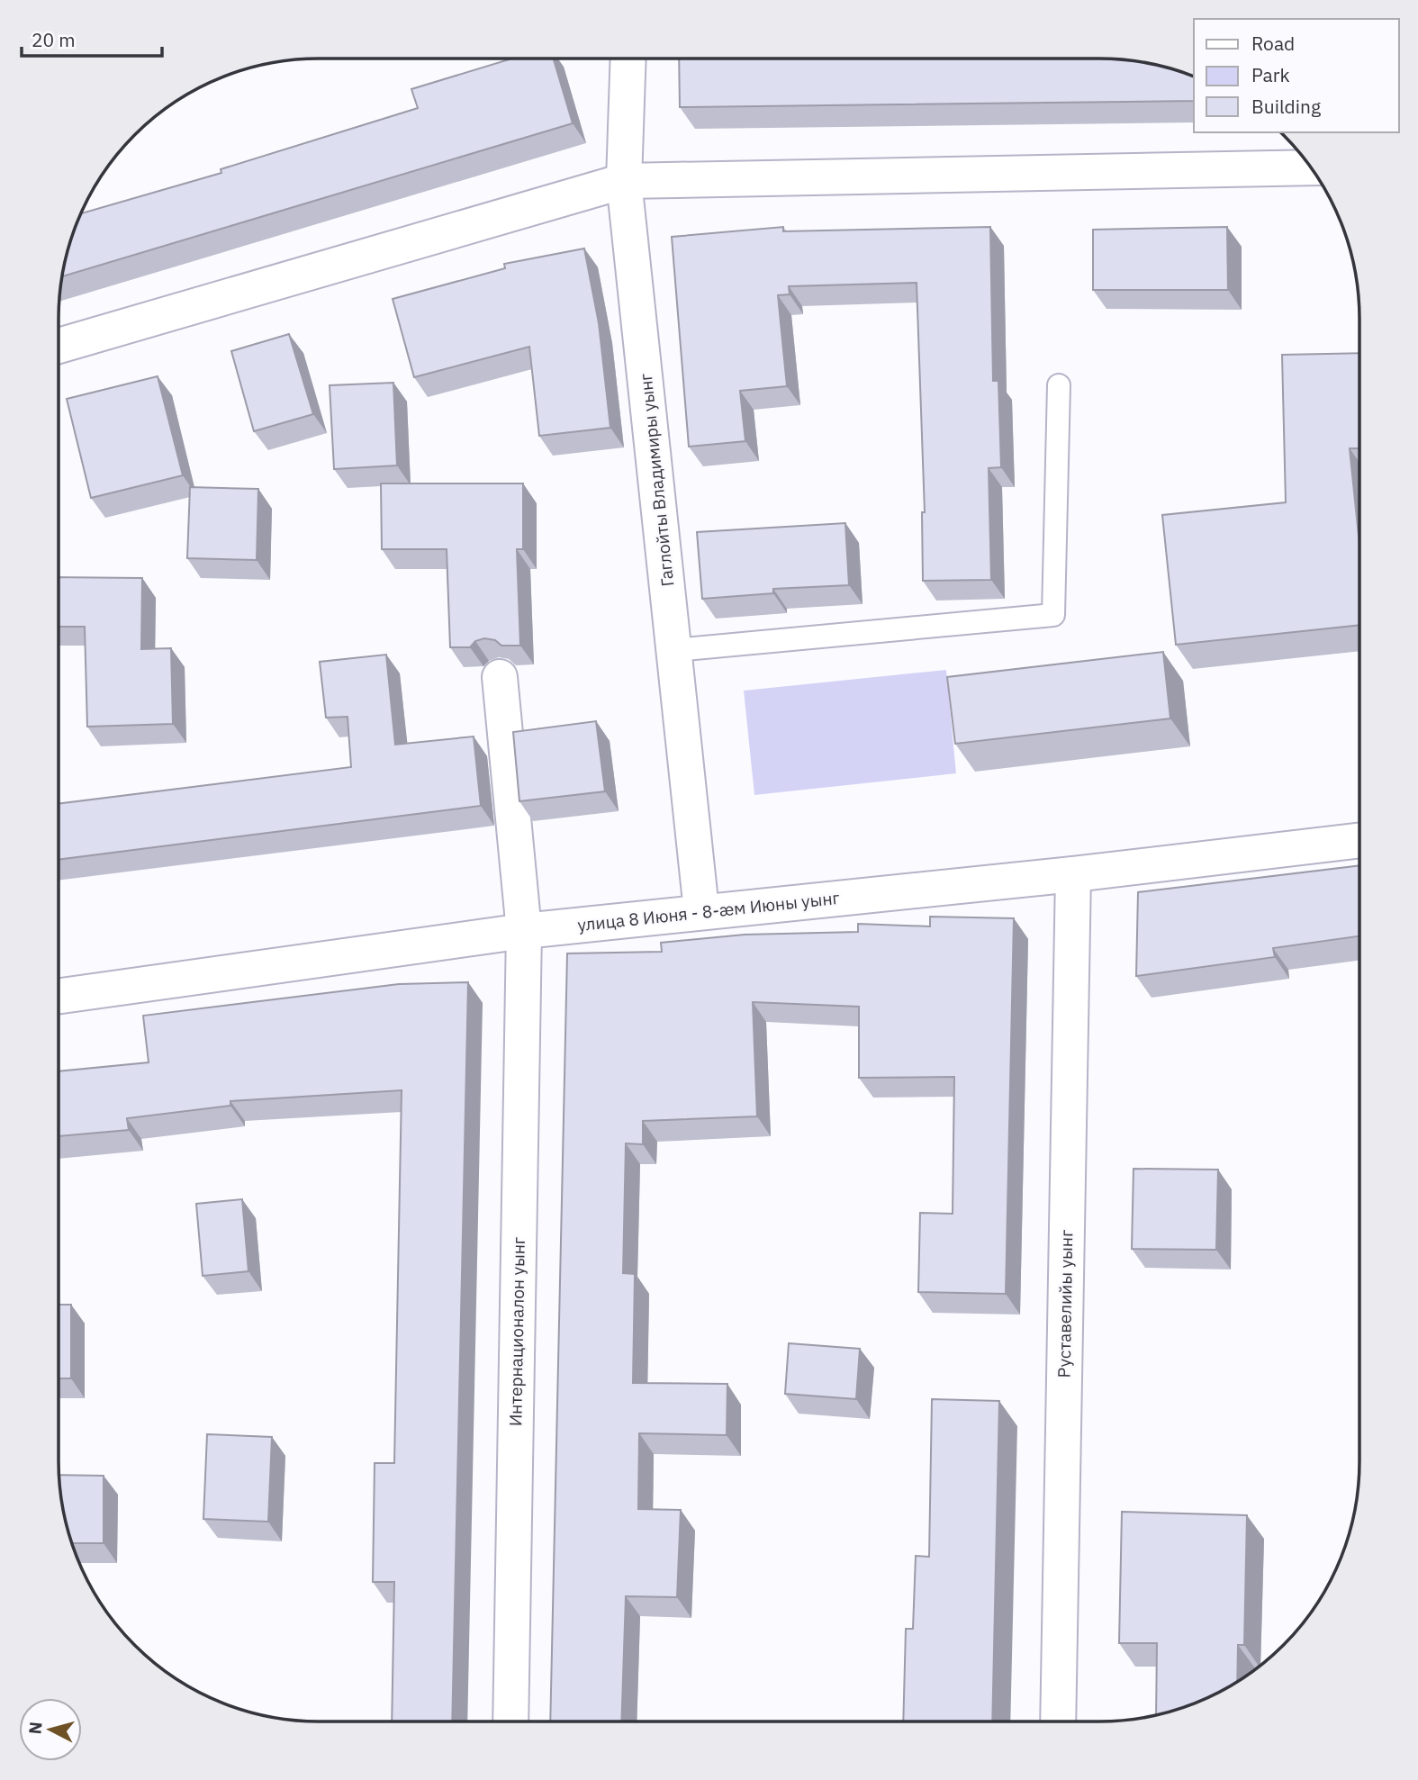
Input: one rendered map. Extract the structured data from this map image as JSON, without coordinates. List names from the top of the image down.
{
  "streets": {
    "main road": [
      "Гаглойты Владимиры уынг",
      "улица 8 Июня - 8-ӕм Июны уынг",
      "Руставелийы уынг",
      "Интернационалон уынг"
    ]
  },
  "crossings": [
    ["Гаглойты Владимиры уынг", "улица 8 Июня - 8-ӕм Июны уынг"],
    ["улица 8 Июня - 8-ӕм Июны уынг", "Руставелийы уынг"],
    ["улица 8 Июня - 8-ӕм Июны уынг", "Интернационалон уынг"]
  ],
  "legend": ["Road", "Park", "Building"],
  "scale_bar": "20 m",
  "north": "left"
}
